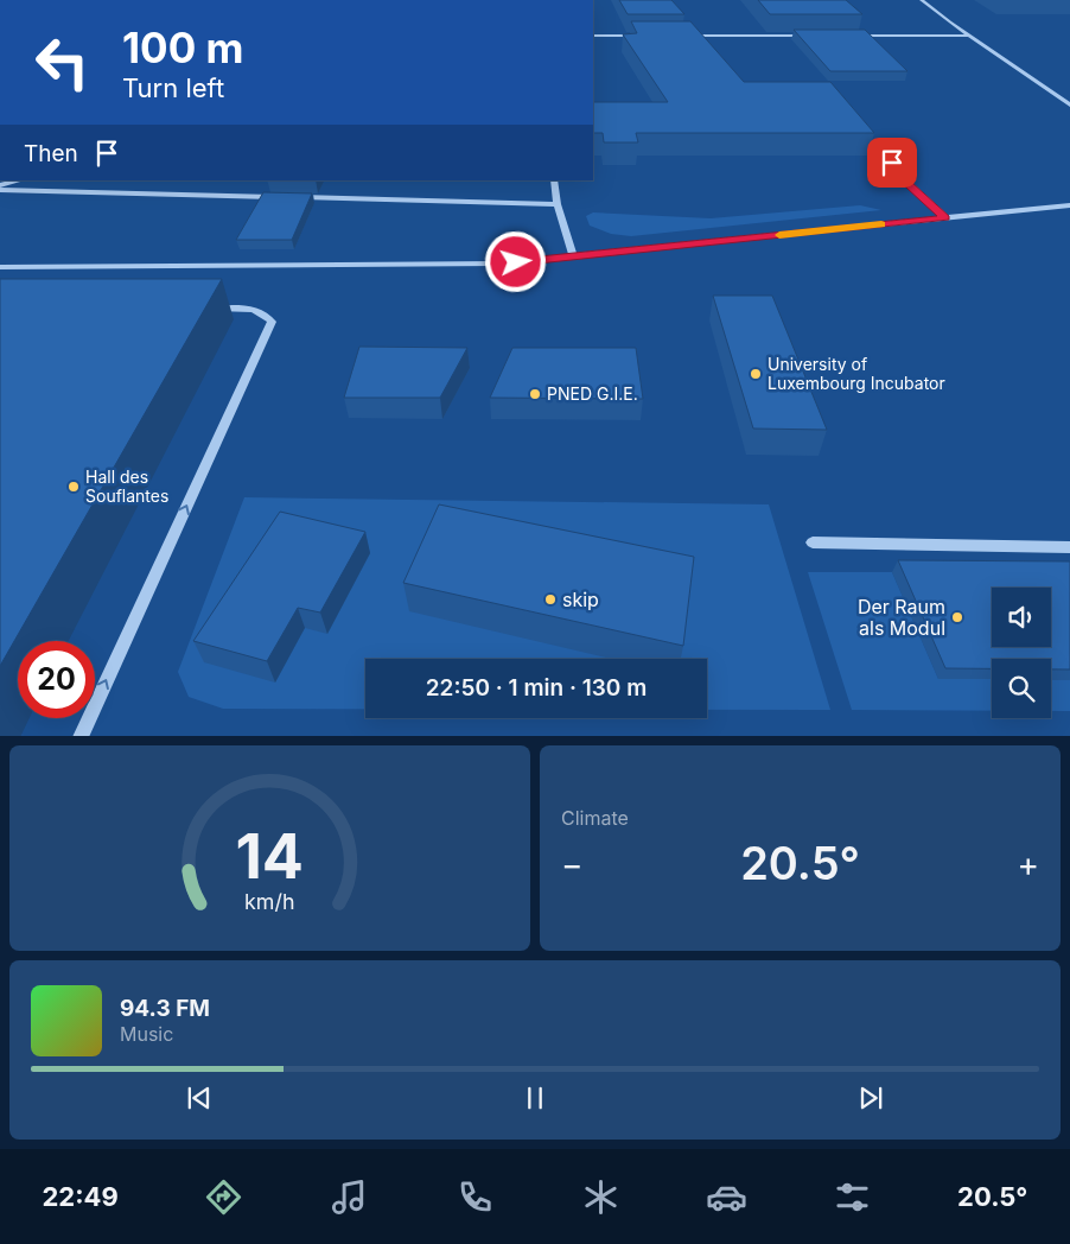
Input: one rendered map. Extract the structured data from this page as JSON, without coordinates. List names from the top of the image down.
{
  "places": [
    "University of Luxembourg Incubator",
    "PNED G.I.E.",
    "Hall des Souflantes",
    "skip",
    "Der Raum als Modul"
  ],
  "page": {
    "turn": ["100 m", "Turn left"],
    "then": "Then",
    "limit": "20",
    "trip": "22:50 · 1 min · 130 m",
    "tile": "Climate",
    "heat": ["−", "20.5°", "+"],
    "song": ["94.3 FM", "Music"],
    "tabs": ["22:49", "20.5°"],
    "gauge": ["14", "km/h"]
  }
}
